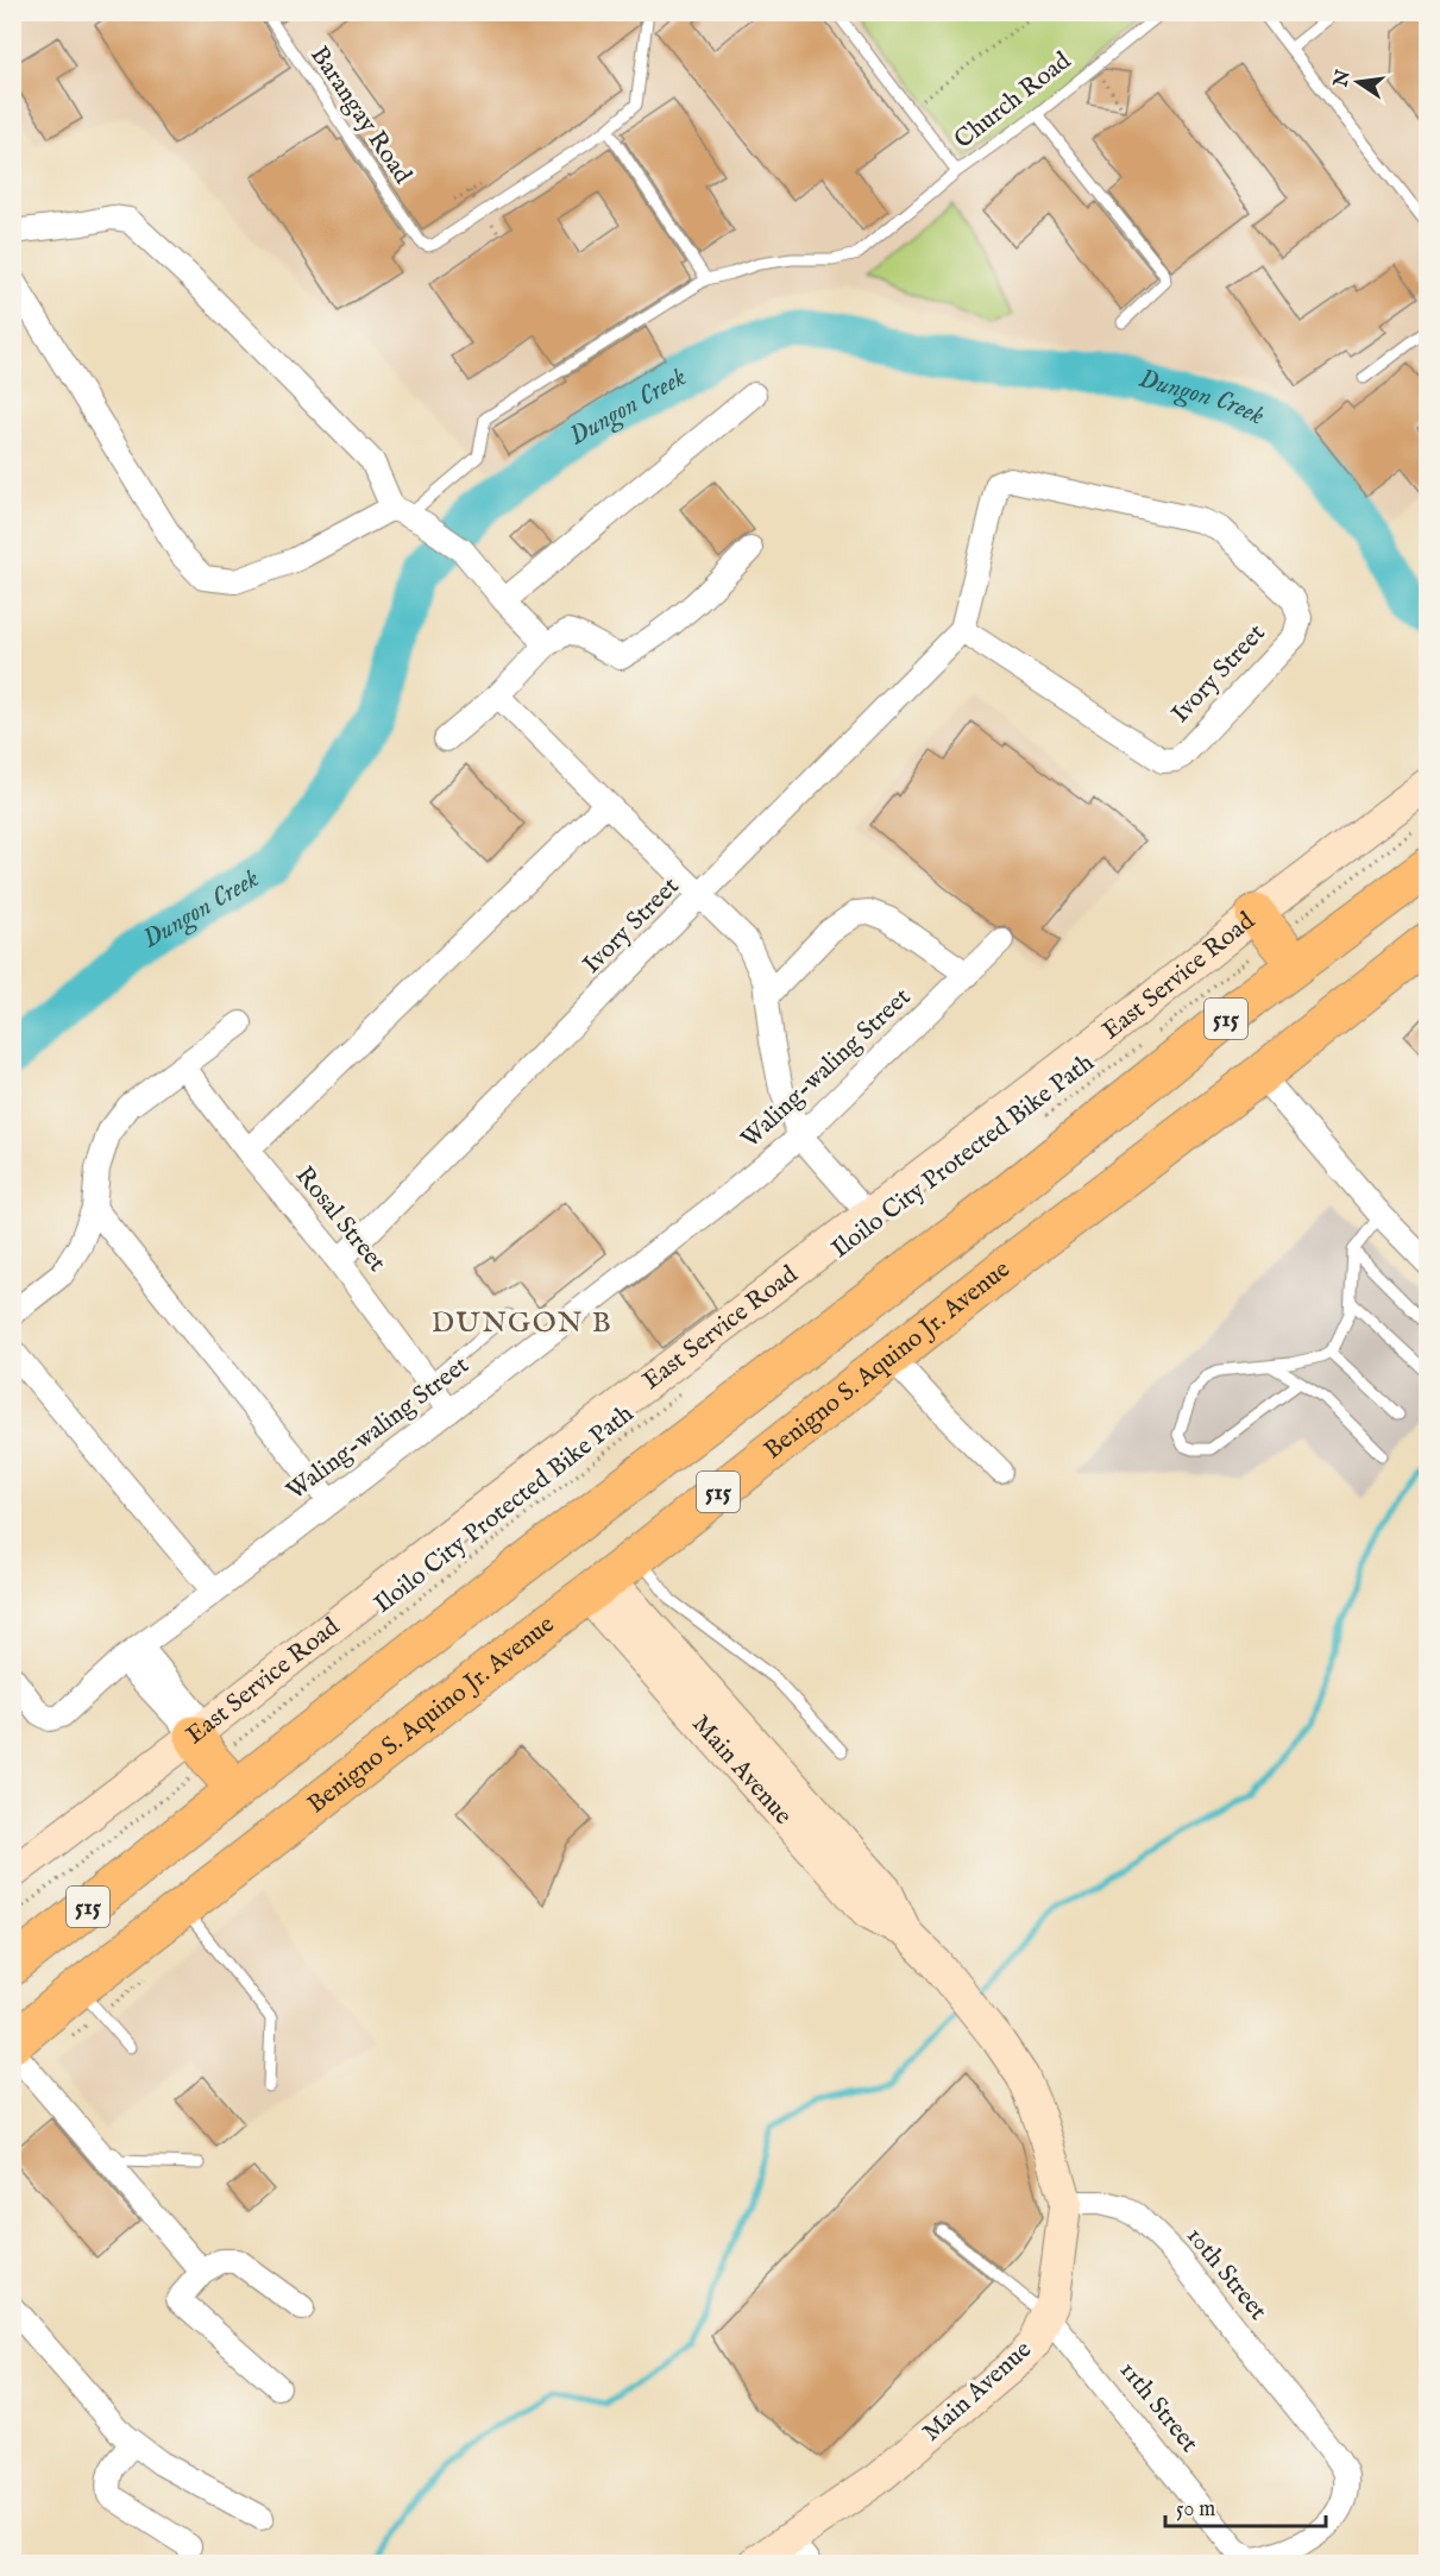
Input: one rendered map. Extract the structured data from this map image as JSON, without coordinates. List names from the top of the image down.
{
  "streets": {
    "highway": ["515", "Benigno S. Aquino Jr. Avenue"],
    "street": [
      "Ivory Street",
      "East Service Road",
      "Waling-waling Street",
      "Rosal Street",
      "Main Avenue",
      "10th Street",
      "11th Street"
    ],
    "lane": ["Church Road", "Barangay Road"],
    "path": ["Iloilo City Protected Bike Path"]
  },
  "crossings": [
    ["Ivory Street", "Rosal Street"],
    ["East Service Road", "515"],
    ["East Service Road", "Iloilo City Protected Bike Path"],
    ["515", "Iloilo City Protected Bike Path"],
    ["Waling-waling Street", "Rosal Street"],
    ["Benigno S. Aquino Jr. Avenue", "Main Avenue"],
    ["Main Avenue", "10th Street"],
    ["Main Avenue", "11th Street"],
    ["10th Street", "11th Street"]
  ],
  "districts": ["DUNGON B"],
  "water": ["Dungon Creek"],
  "scale_bar": "50 m",
  "north": "left"
}
